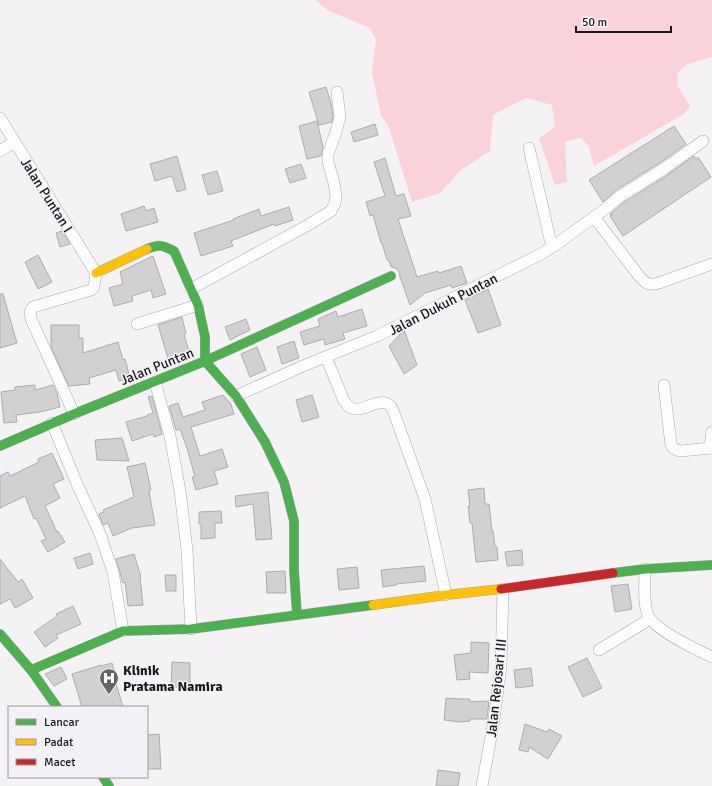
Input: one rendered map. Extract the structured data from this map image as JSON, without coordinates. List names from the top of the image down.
{
  "streets": {
    "street": [
      "Jalan Puntan I",
      "Jalan Dukuh Puntan",
      "Jalan Puntan",
      "Jalan Rejosari III"
    ]
  },
  "crossings": [
    ["Jalan Puntan I", "Jalan Puntan"]
  ],
  "places": {
    "hospital": ["Klinik Pratama Namira"]
  },
  "legend": ["Lancar", "Padat", "Macet"],
  "scale_bar": "50 m"
}
